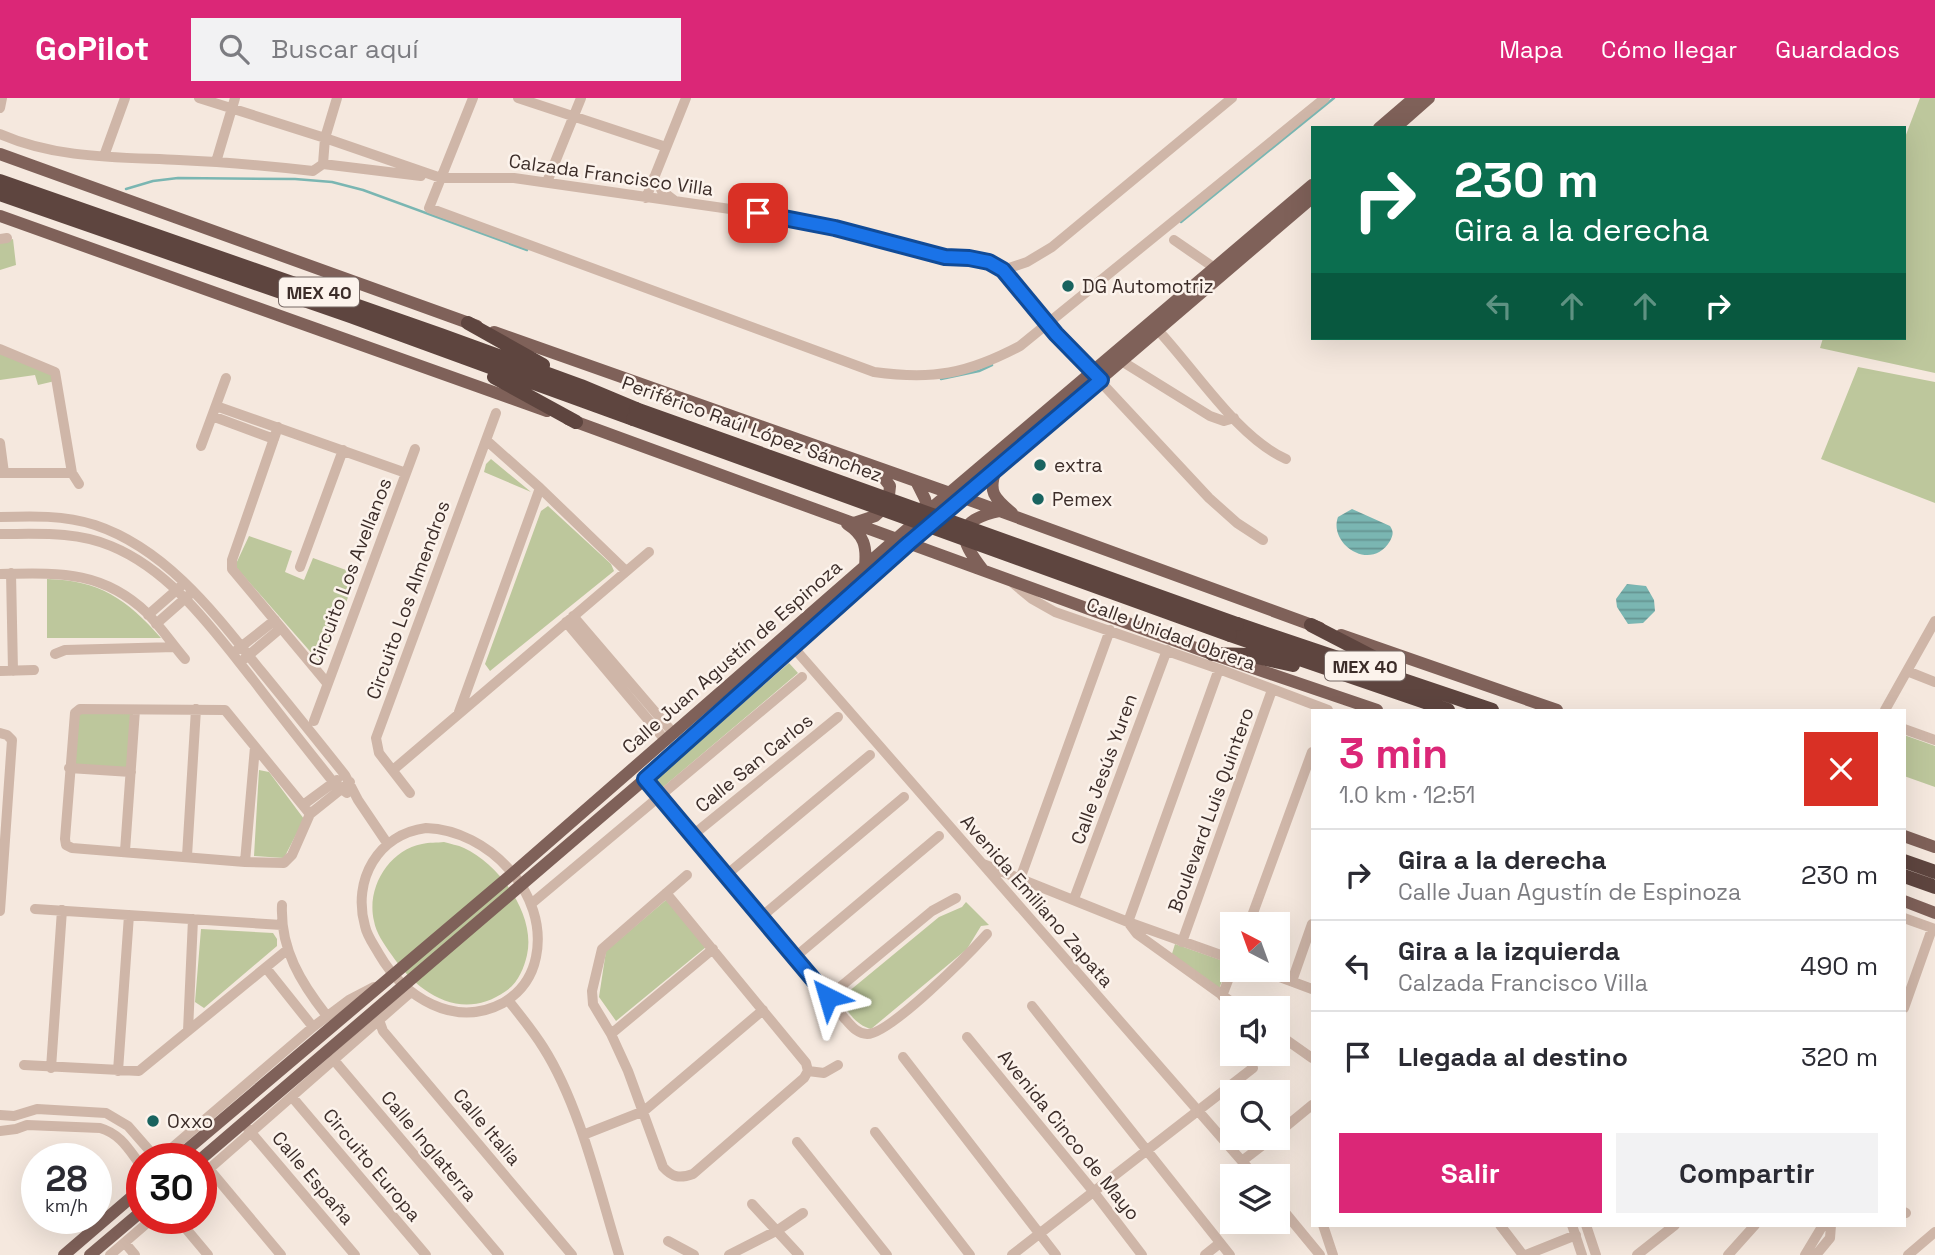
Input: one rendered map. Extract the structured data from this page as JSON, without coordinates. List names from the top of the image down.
{
  "streets": {
    "highway": ["MEX 40", "Periférico Raúl López Sánchez"],
    "main road": ["Calle Juan Agustín de Espinoza"],
    "street": [
      "Calzada Francisco Villa",
      "Circuito Los Avellanos",
      "Circuito Los Almendros",
      "Calle Unidad Obrera",
      "Calle San Carlos",
      "Calle Jesús Yuren",
      "Boulevard Luis Quintero",
      "Avenida Emiliano Zapata",
      "Calle Italia",
      "Avenida Cinco de Mayo",
      "Calle Inglaterra",
      "Circuito Europa",
      "Calle España"
    ]
  },
  "crossings": [
    ["Calle Unidad Obrera", "Calle Jesús Yuren"],
    ["Calle Unidad Obrera", "Boulevard Luis Quintero"],
    ["Calle Juan Agustín de Espinoza", "Avenida Emiliano Zapata"],
    ["Calle Juan Agustín de Espinoza", "Calle España"]
  ],
  "places": [
    "DG Automotriz",
    "extra",
    "Pemex",
    "Oxxo"
  ],
  "north": "top left",
  "page": {
    "header": "GoPilot",
    "search": "Buscar aquí",
    "nav": ["Mapa", "Cómo llegar", "Guardados"],
    "turn": ["230 m", "Gira a la derecha"],
    "heading": ["3 min", "1.0 km · 12:51"],
    "list": [
      {
        "name": "Gira a la derecha",
        "note": "Calle Juan Agustín de Espinoza",
        "value": "230 m"
      },
      {
        "name": "Gira a la izquierda",
        "note": "Calzada Francisco Villa",
        "value": "490 m"
      },
      {
        "name": "Llegada al destino",
        "value": "320 m"
      }
    ],
    "buttons": ["Salir", "Compartir"],
    "speed": "28 km/h",
    "limit": "30"
  }
}
